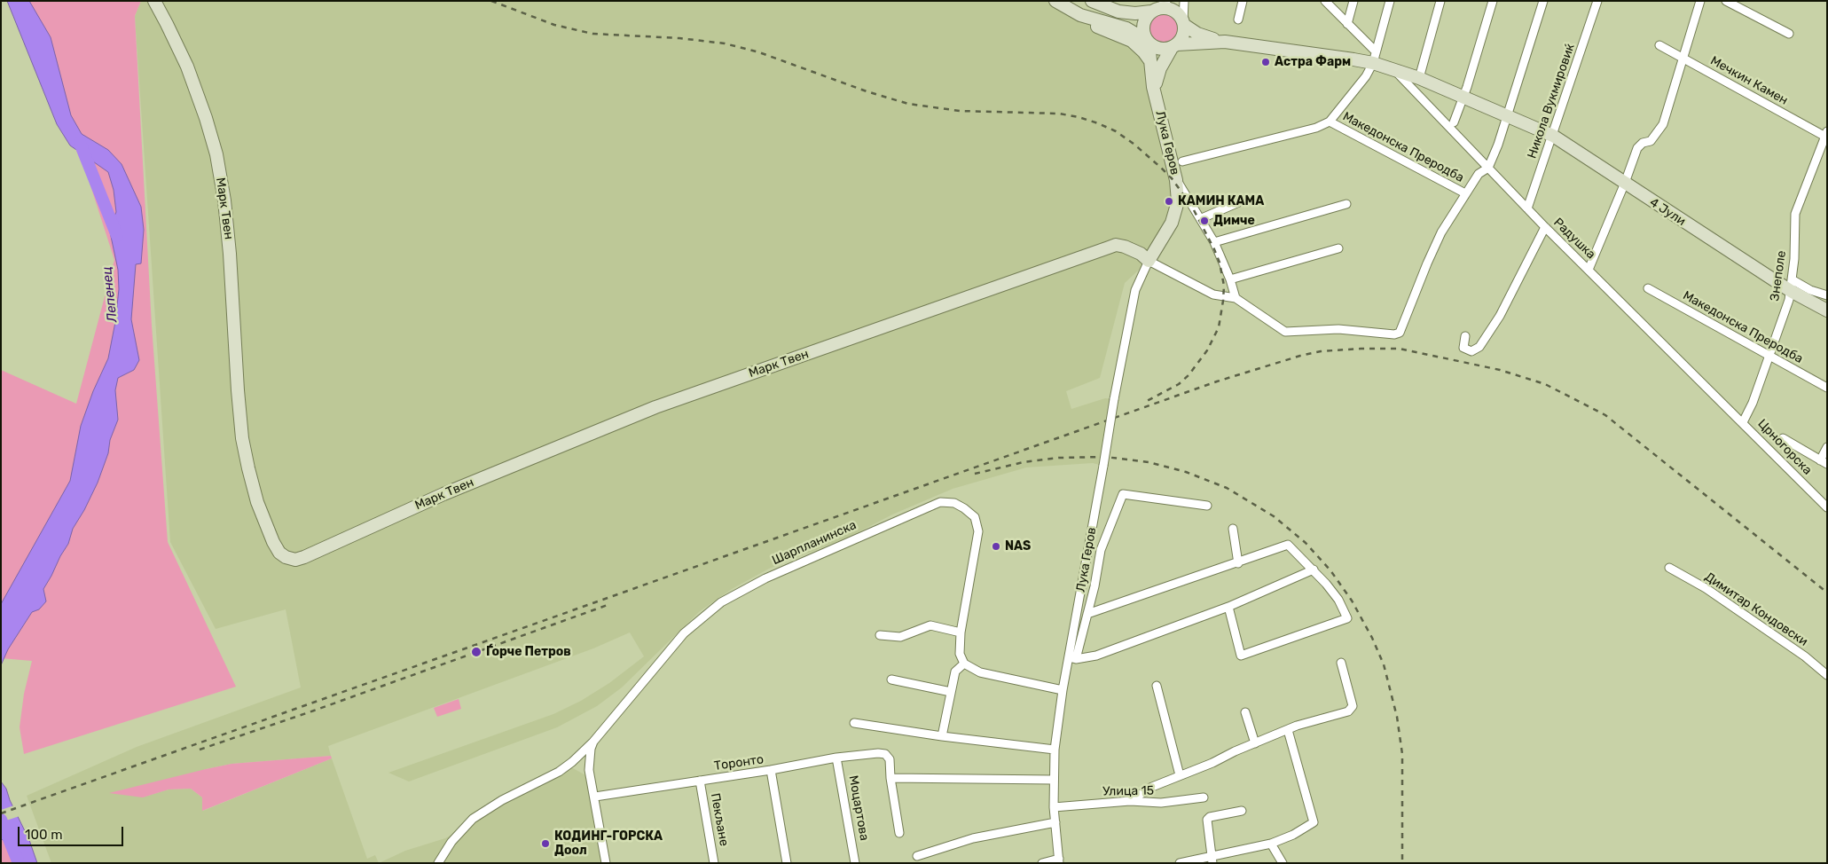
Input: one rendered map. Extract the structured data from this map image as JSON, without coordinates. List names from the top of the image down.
{
  "streets": {
    "street": [
      "Мечкин Камен",
      "Никола Вукмировиќ",
      "Лука Геров",
      "Македонска Преродба",
      "Марк Твен",
      "4 Јули",
      "Радушка",
      "Знеполе",
      "Црногорска",
      "Шарпланинска",
      "Димитар Кондовски",
      "Торонто",
      "Улица 15",
      "Моцартова",
      "Пекљане"
    ]
  },
  "crossings": [
    ["Мечкин Камен", "Знеполе"],
    ["Никола Вукмировиќ", "4 Јули"],
    ["Никола Вукмировиќ", "Радушка"],
    ["Лука Геров", "Марк Твен"],
    ["Лука Геров", "Улица 15"],
    ["Македонска Преродба", "Знеполе"],
    ["4 Јули", "Знеполе"],
    ["Радушка", "Знеполе"],
    ["Радушка", "Црногорска"],
    ["Знеполе", "Црногорска"],
    ["Шарпланинска", "Торонто"],
    ["Торонто", "Моцартова"],
    ["Торонто", "Пекљане"]
  ],
  "water": ["Лепенец"],
  "places": [
    "Астра Фарм",
    "КАМИН КАМА",
    "Димче",
    "NAS",
    "Ѓорче Петров",
    "КОДИНГ-ГОРСКА Доол"
  ],
  "scale_bar": "100 m"
}
